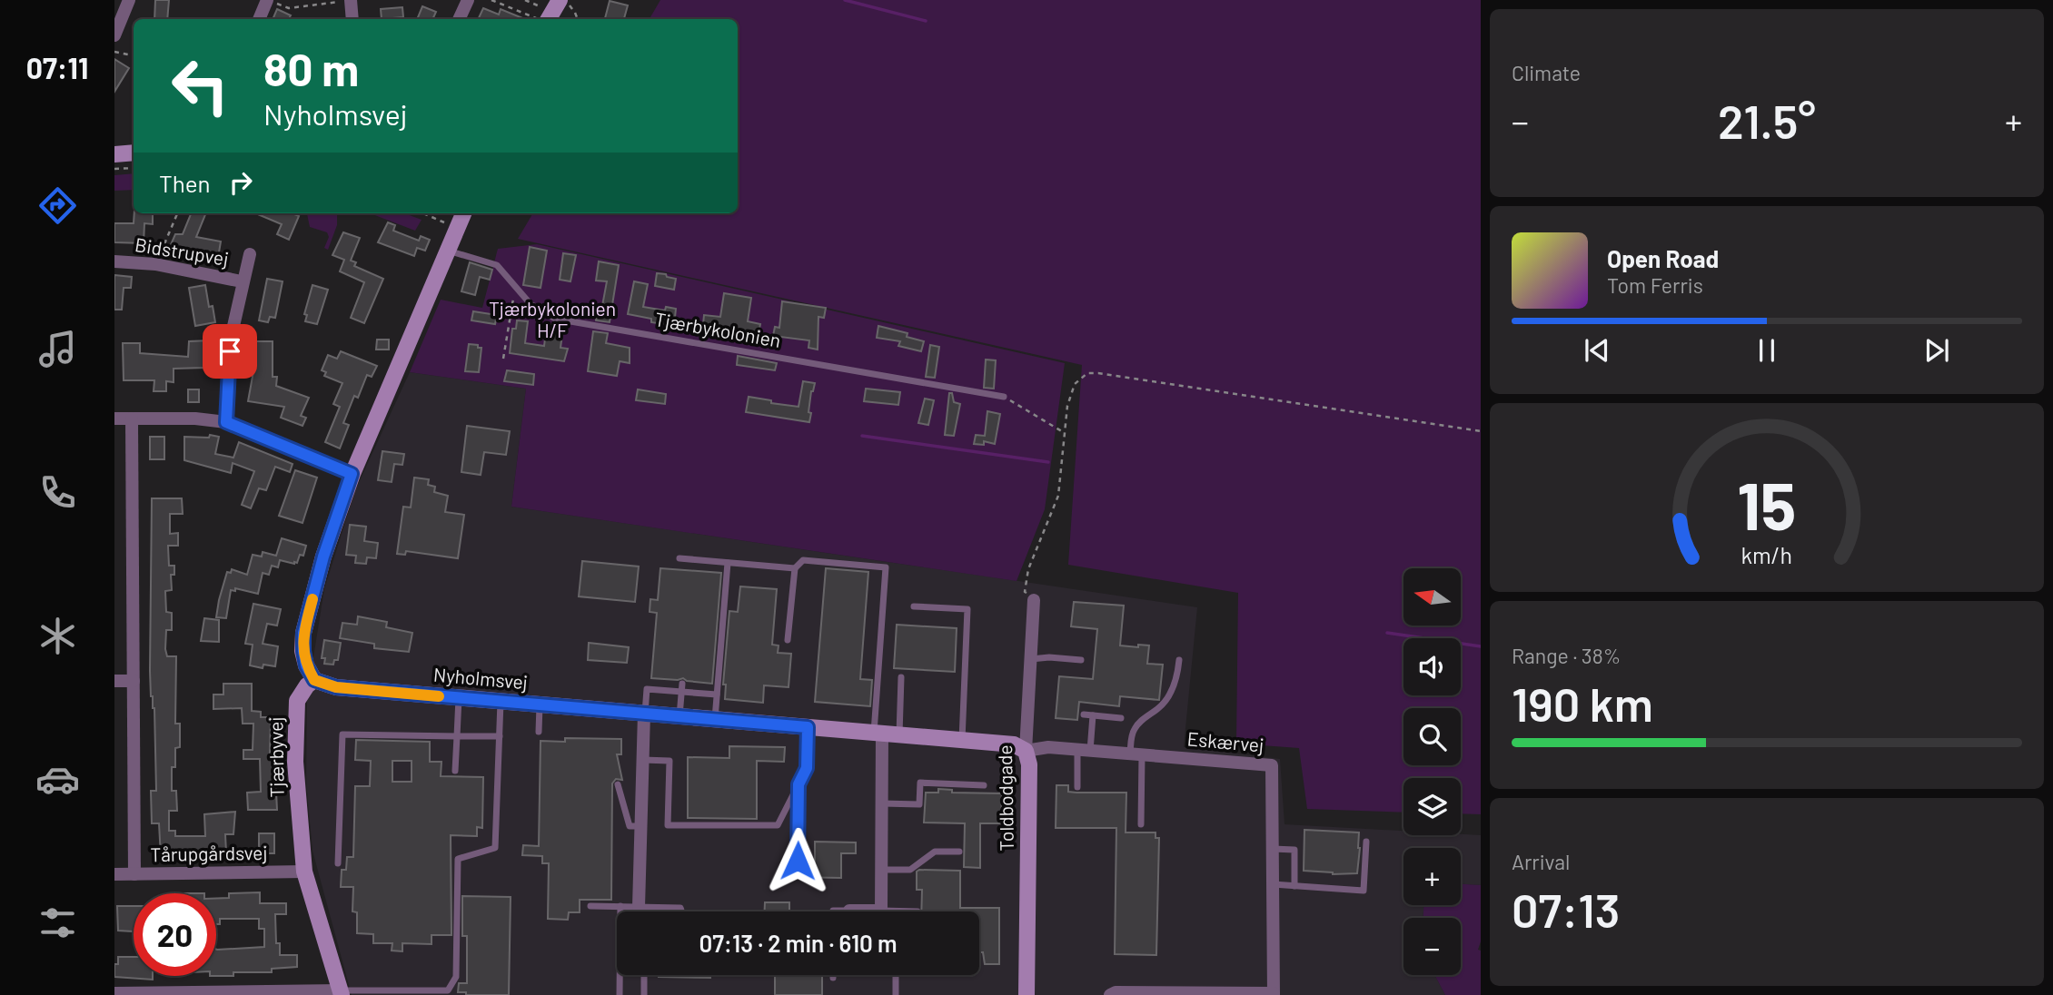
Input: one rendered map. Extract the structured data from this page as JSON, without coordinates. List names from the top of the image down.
{
  "streets": {
    "street": [
      "Bidstrupvej",
      "Nyholmsvej",
      "Eskærvej",
      "Tjærbyvej",
      "Toldbodgade",
      "Tårupgårdsvej"
    ],
    "lane": ["Tjærbykolonien"]
  },
  "crossings": [
    ["Nyholmsvej", "Eskærvej"],
    ["Nyholmsvej", "Tjærbyvej"],
    ["Nyholmsvej", "Toldbodgade"],
    ["Eskærvej", "Toldbodgade"],
    ["Tjærbyvej", "Tårupgårdsvej"]
  ],
  "parks": ["Tjærbykolonien H/F"],
  "north": "left",
  "page": {
    "tabs": "07:11",
    "tile": [
      "Climate",
      ["Range · 38%", "190 km"],
      ["Arrival", "07:13"]
    ],
    "turn": ["80 m", "Nyholmsvej"],
    "heat": ["−", "21.5°", "+"],
    "then": "Then",
    "song": ["Open Road", "Tom Ferris"],
    "map_buttons": ["+", "−"],
    "limit": "20",
    "trip": "07:13 · 2 min · 610 m",
    "gauge": ["15", "km/h"]
  }
}
